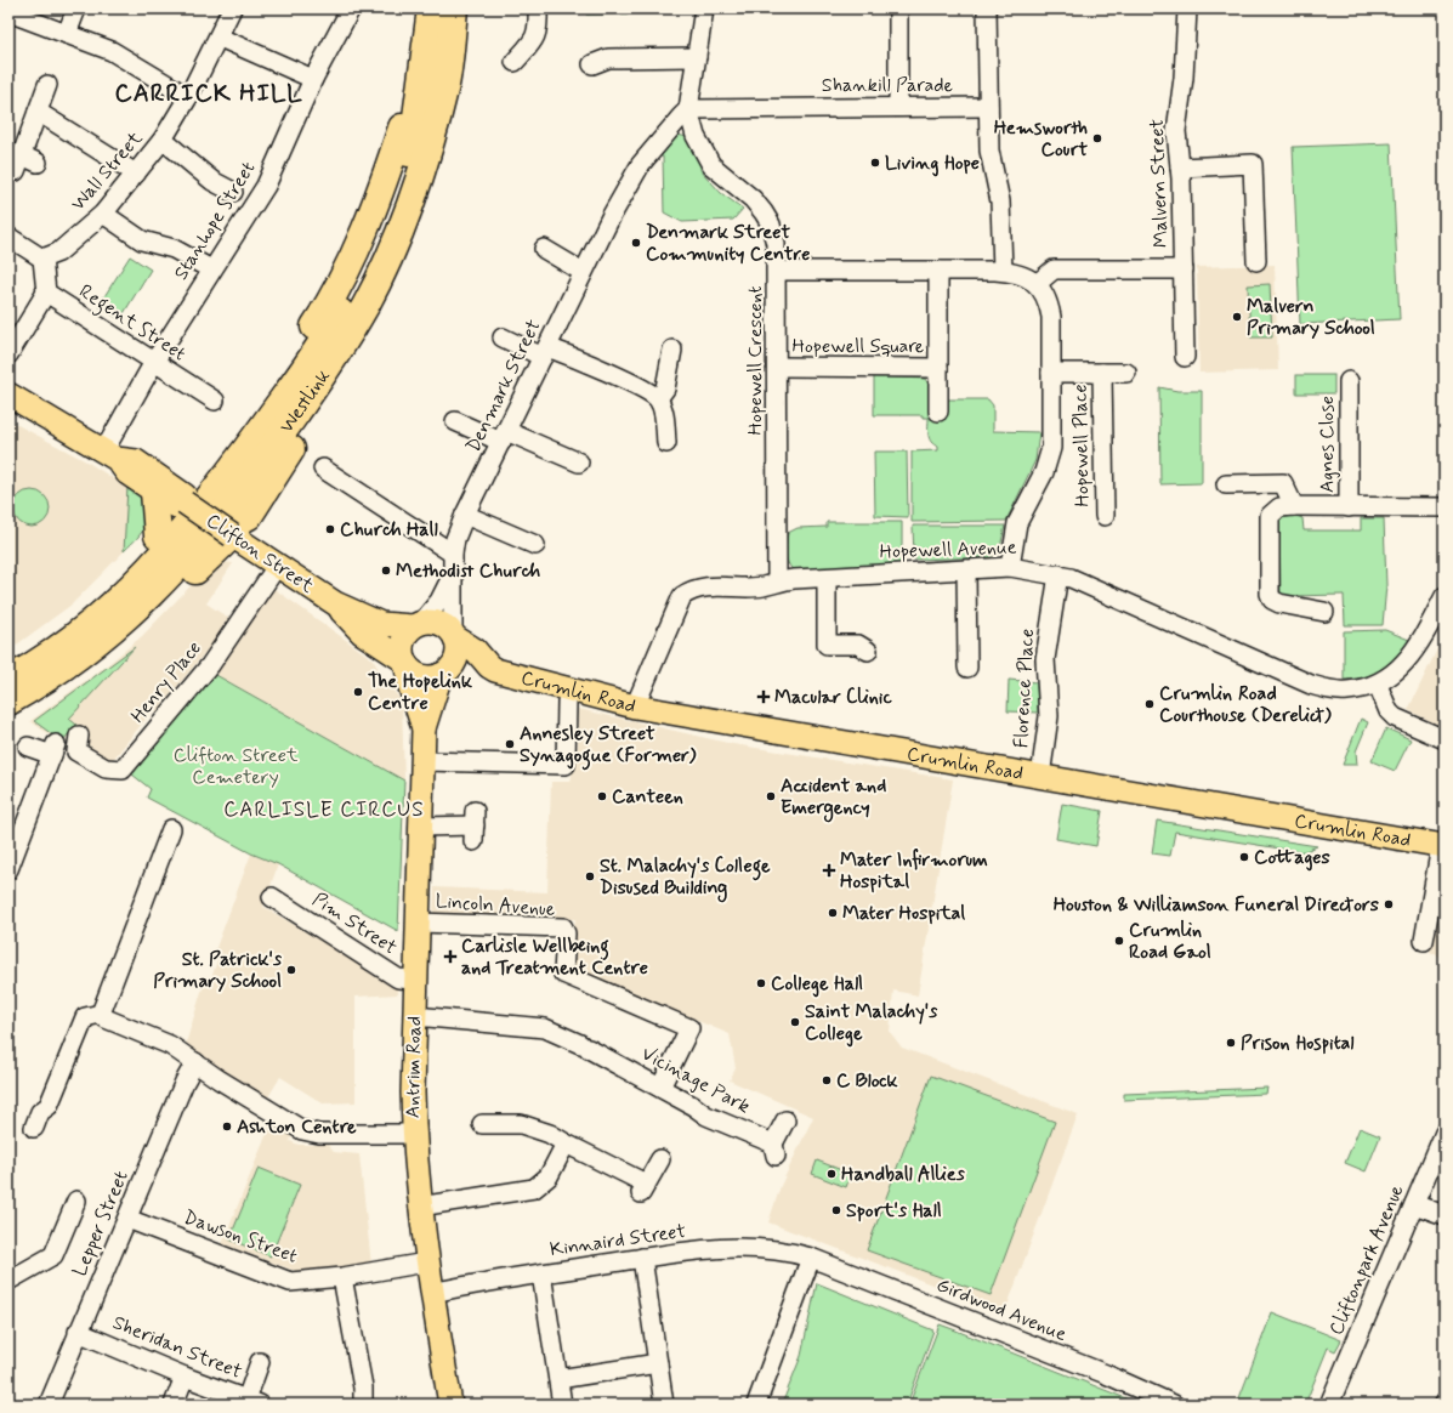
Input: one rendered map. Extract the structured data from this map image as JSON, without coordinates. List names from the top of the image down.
{
  "streets": {
    "highway": ["Westlink"],
    "main road": ["Clifton Street", "Crumlin Road", "Antrim Road"],
    "street": [
      "Shankill Parade",
      "Wall Street",
      "Malvern Street",
      "Stanhope Street",
      "Regent Street",
      "Hopewell Square",
      "Hopewell Crescent",
      "Denmark Street",
      "Agnes Close",
      "Hopewell Place",
      "Hopewell Avenue",
      "Henry Place",
      "Florence Place",
      "Lincoln Avenue",
      "Pim Street",
      "Vicinage Park",
      "Lepper Street",
      "Dawson Street",
      "Kinnaird Street",
      "Cliftonpark Avenue",
      "Girdwood Avenue",
      "Sheridan Street"
    ]
  },
  "crossings": [
    ["Shankill Parade", "Denmark Street"],
    ["Wall Street", "Regent Street"],
    ["Stanhope Street", "Regent Street"],
    ["Stanhope Street", "Clifton Street"],
    ["Hopewell Square", "Hopewell Crescent"],
    ["Hopewell Crescent", "Hopewell Avenue"],
    ["Denmark Street", "Clifton Street"],
    ["Denmark Street", "Crumlin Road"],
    ["Denmark Street", "Antrim Road"],
    ["Hopewell Avenue", "Florence Place"],
    ["Hopewell Avenue", "Crumlin Road"],
    ["Clifton Street", "Henry Place"],
    ["Clifton Street", "Crumlin Road"],
    ["Clifton Street", "Antrim Road"],
    ["Florence Place", "Crumlin Road"],
    ["Crumlin Road", "Antrim Road"],
    ["Lincoln Avenue", "Antrim Road"],
    ["Lincoln Avenue", "Vicinage Park"],
    ["Pim Street", "Antrim Road"],
    ["Antrim Road", "Vicinage Park"],
    ["Antrim Road", "Dawson Street"],
    ["Antrim Road", "Kinnaird Street"],
    ["Lepper Street", "Dawson Street"],
    ["Lepper Street", "Sheridan Street"],
    ["Kinnaird Street", "Girdwood Avenue"]
  ],
  "districts": ["CARRICK HILL", "CARLISLE CIRCUS"],
  "parks": ["Clifton Street Cemetery"],
  "places": {
    "other": [
      "Hemsworth Court",
      "Living Hope",
      "Denmark Street Community Centre",
      "Malvern Primary School",
      "Church Hall",
      "Methodist Church",
      "The Hopelink Centre",
      "Crumlin Road Courthouse (Derelict)",
      "Annesley Street Synagogue (Former)",
      "Canteen",
      "Accident and Emergency",
      "Cottages",
      "St. Malachy's College Disused Building",
      "Houston & Williamson Funeral Directors",
      "Mater Hospital",
      "Crumlin Road Gaol",
      "St. Patrick's Primary School",
      "College Hall",
      "Saint Malachy's College",
      "Prison Hospital",
      "C Block",
      "Ashton Centre",
      "Handball Allies",
      "Sport's Hall"
    ],
    "health": ["Macular Clinic", "Mater Infirmorum Hospital", "Carlisle Wellbeing and Treatment Centre"]
  }
}
